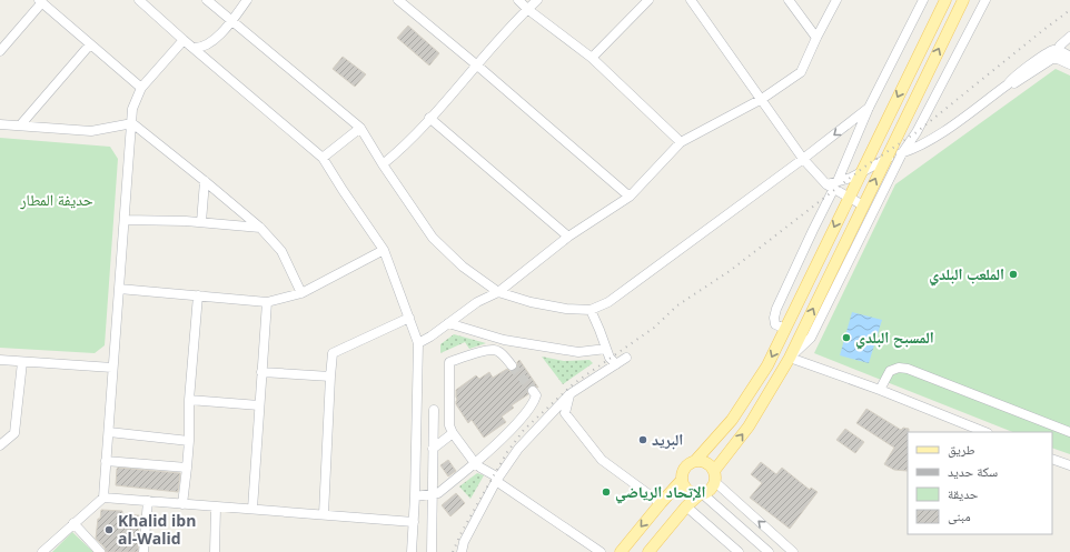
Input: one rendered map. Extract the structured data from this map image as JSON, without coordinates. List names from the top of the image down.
{
  "parks": ["حديفة المطار"],
  "places": [
    "الملعب البلدي",
    "المسبح البلدي",
    "البريد",
    "الإتحاد الرياضي",
    "Khalid ibn al-Walid"
  ],
  "legend": [
    "طريق",
    "سكة حديد",
    "حديقة",
    "مبنى"
  ]
}
